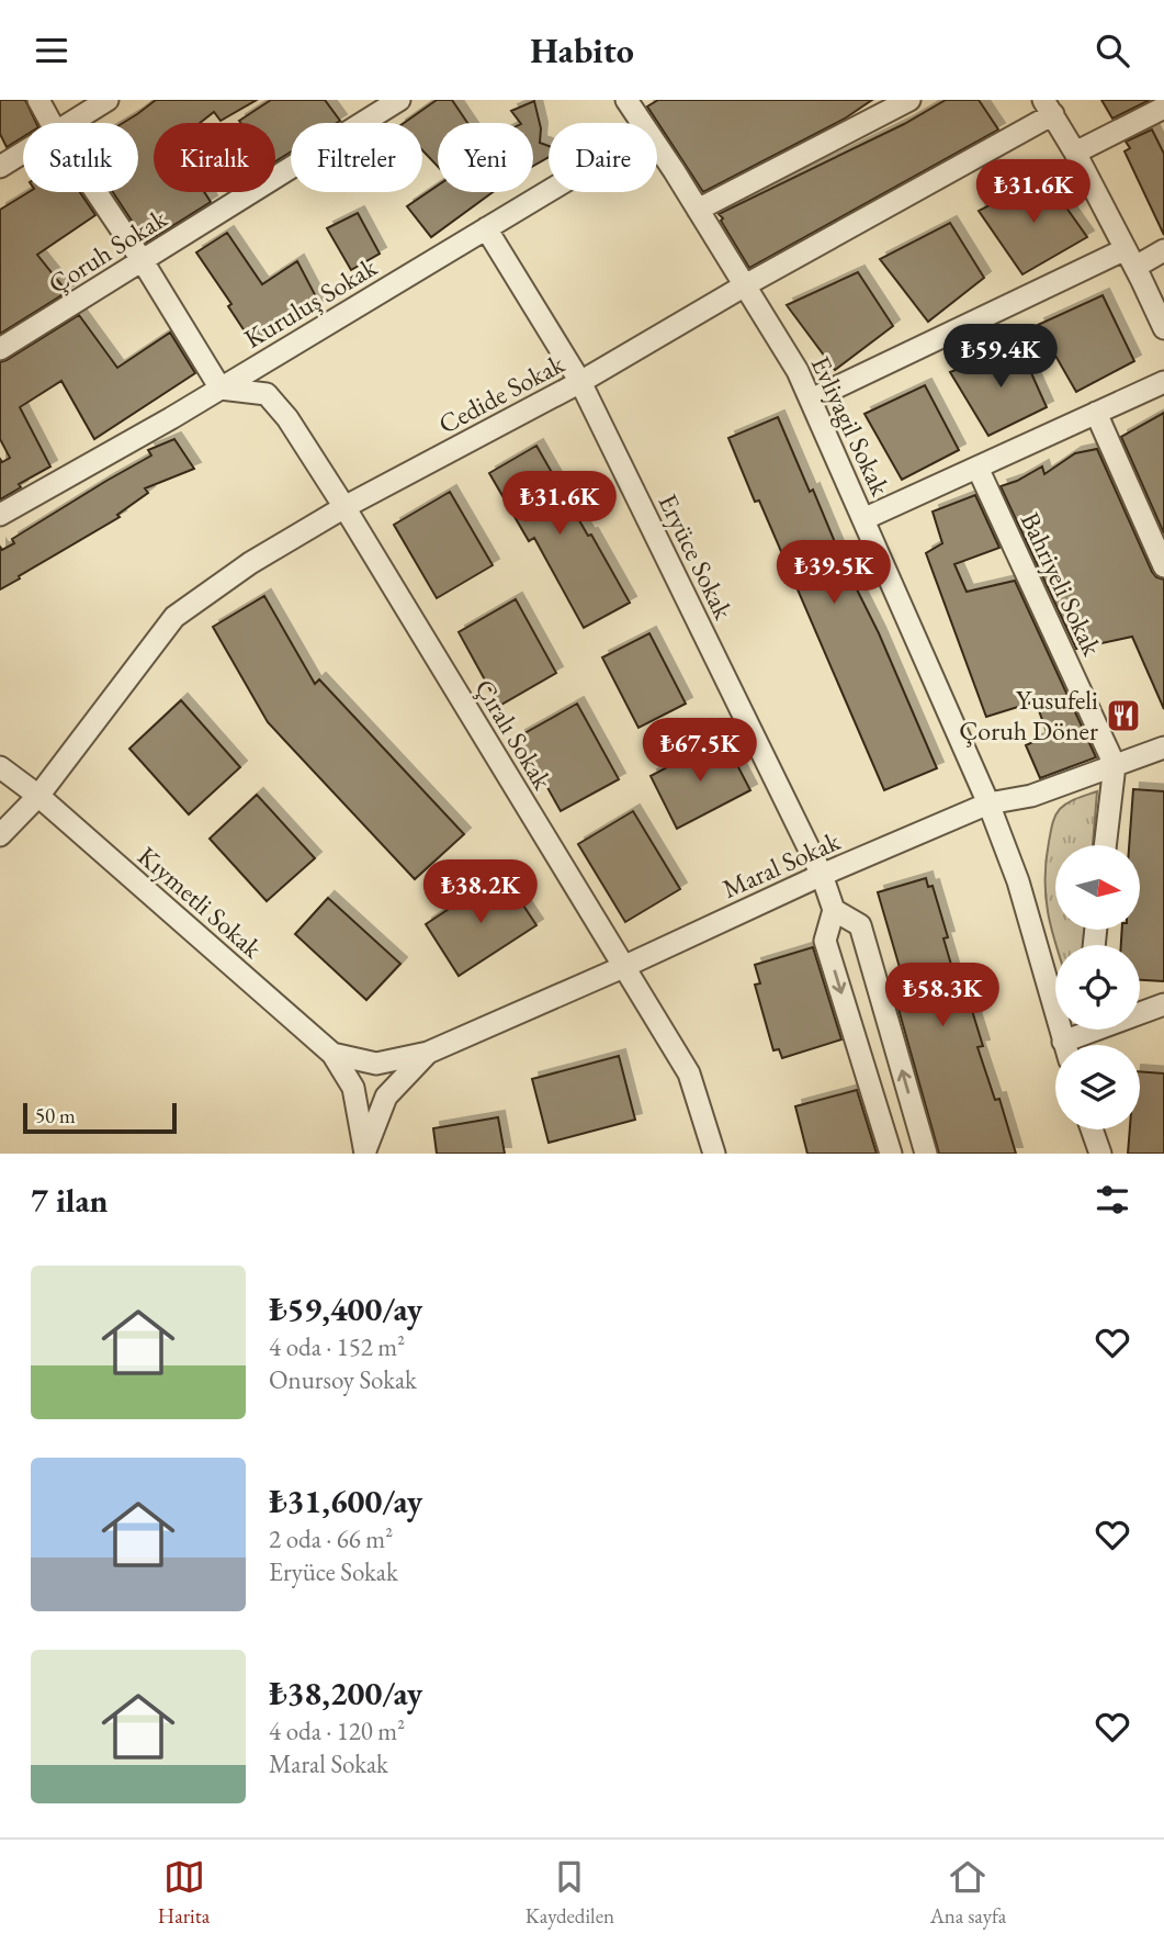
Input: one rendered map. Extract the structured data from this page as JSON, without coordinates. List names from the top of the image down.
{
  "streets": {
    "street": [
      "Çoruh Sokak",
      "Kuruluş Sokak",
      "Cedide Sokak",
      "Evliyagil Sokak",
      "Eryüce Sokak",
      "Bahriyeli Sokak",
      "Çıralı Sokak",
      "Maral Sokak",
      "Kıymetli Sokak"
    ]
  },
  "crossings": [
    ["Kuruluş Sokak", "Eryüce Sokak"],
    ["Kuruluş Sokak", "Çıralı Sokak"],
    ["Cedide Sokak", "Evliyagil Sokak"],
    ["Cedide Sokak", "Eryüce Sokak"],
    ["Cedide Sokak", "Çıralı Sokak"],
    ["Cedide Sokak", "Kıymetli Sokak"],
    ["Evliyagil Sokak", "Maral Sokak"],
    ["Eryüce Sokak", "Maral Sokak"],
    ["Bahriyeli Sokak", "Maral Sokak"],
    ["Çıralı Sokak", "Maral Sokak"]
  ],
  "places": {
    "restaurant": ["Yusufeli Çoruh Döner"]
  },
  "scale_bar": "50 m",
  "north": "right",
  "page": {
    "header": "Habito",
    "chip": [
      "Satılık",
      "Kiralık",
      "Filtreler",
      "Yeni",
      "Daire"
    ],
    "price": [
      "₺31.6K",
      "₺59.4K",
      "₺31.6K",
      "₺39.5K",
      "₺67.5K",
      "₺38.2K",
      "₺58.3K"
    ],
    "scale": "50 m",
    "heading": "7 ilan",
    "list": [
      {
        "name": "₺59,400/ay",
        "note": "4 oda · 152 m² · Onursoy Sokak"
      },
      {
        "name": "₺31,600/ay",
        "note": "2 oda · 66 m² · Eryüce Sokak"
      },
      {
        "name": "₺38,200/ay",
        "note": "4 oda · 120 m² · Maral Sokak"
      }
    ],
    "tabs": ["Harita", "Kaydedilen", "Ana sayfa"]
  }
}
